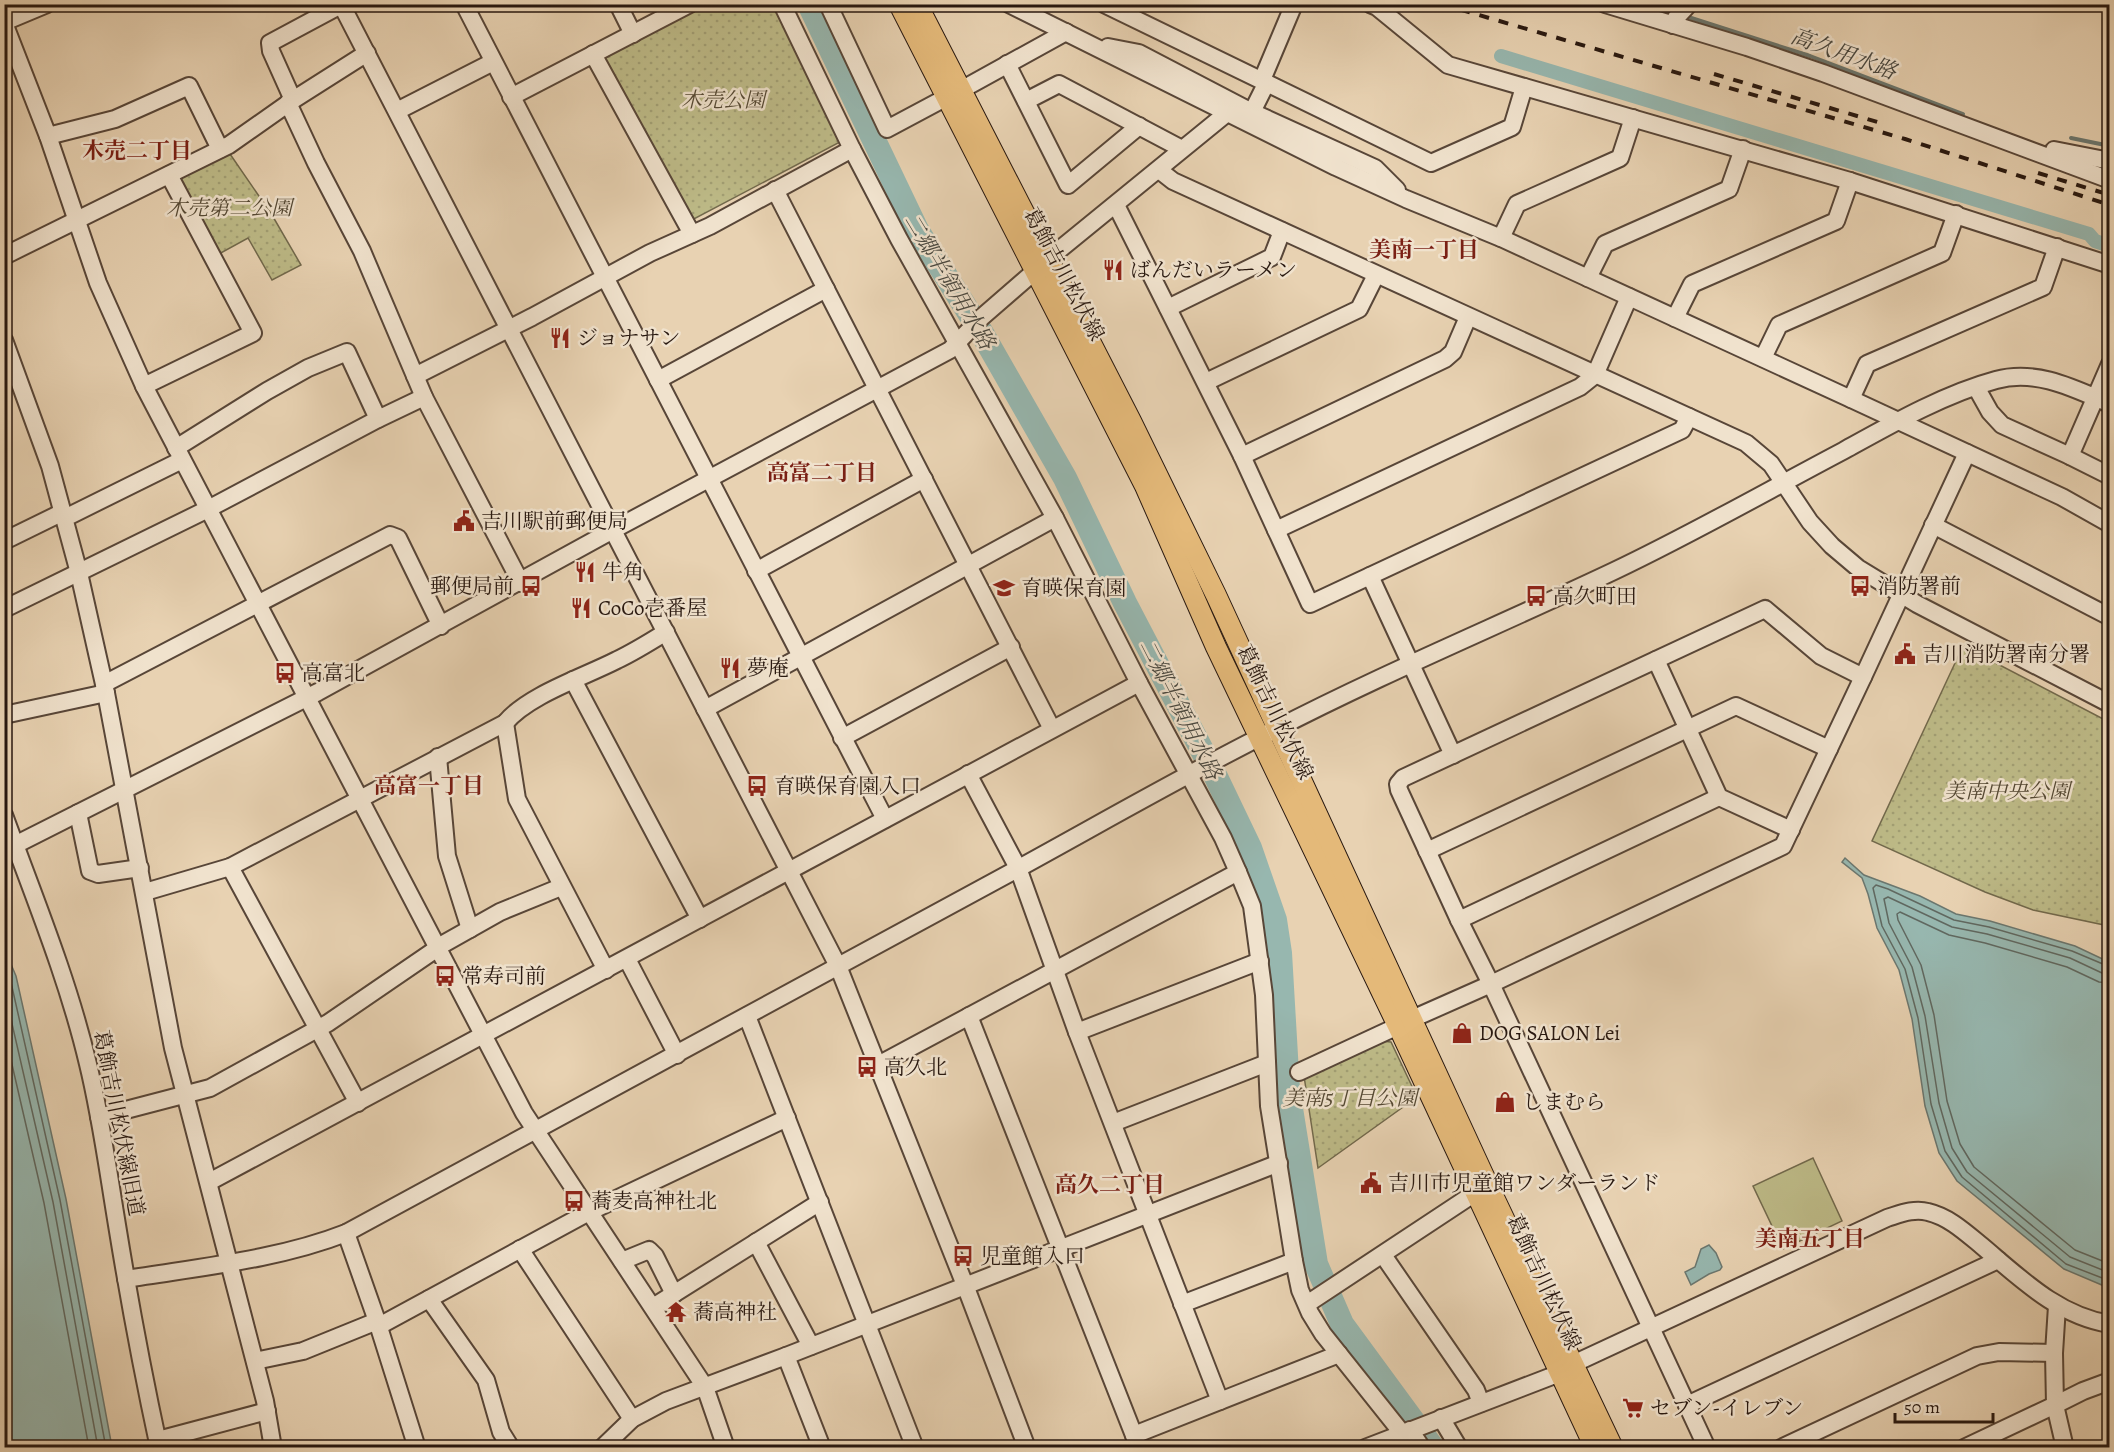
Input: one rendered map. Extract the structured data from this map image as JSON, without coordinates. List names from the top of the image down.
{
  "streets": {
    "main road": ["葛飾吉川松伏線"],
    "street": ["葛飾吉川松伏線旧道"]
  },
  "districts": [
    "木売二丁目",
    "美南一丁目",
    "高富二丁目",
    "高富一丁目",
    "高久二丁目",
    "美南五丁目"
  ],
  "water": ["高久用水路", "二郷半領用水路"],
  "parks": [
    "木売公園",
    "木売第二公園",
    "美南中央公園",
    "美南5丁目公園"
  ],
  "places": {
    "restaurant": [
      "ばんだいラーメン",
      "ジョナサン",
      "牛角",
      "CoCo壱番屋",
      "夢庵"
    ],
    "public building": ["吉川駅前郵便局", "吉川消防署南分署", "吉川市児童館ワンダーランド"],
    "bus stop": [
      "郵便局前",
      "消防署前",
      "高久町田",
      "高富北",
      "育暎保育園入口",
      "常寿司前",
      "高久北",
      "蕎麦高神社北",
      "児童館入口"
    ],
    "school or university": ["育暎保育園"],
    "shop": ["DOG SALON Lei", "しまむら"],
    "temple": ["蕎高神社"],
    "supermarket": ["セブン-イレブン"]
  },
  "scale_bar": "50 m"
}
